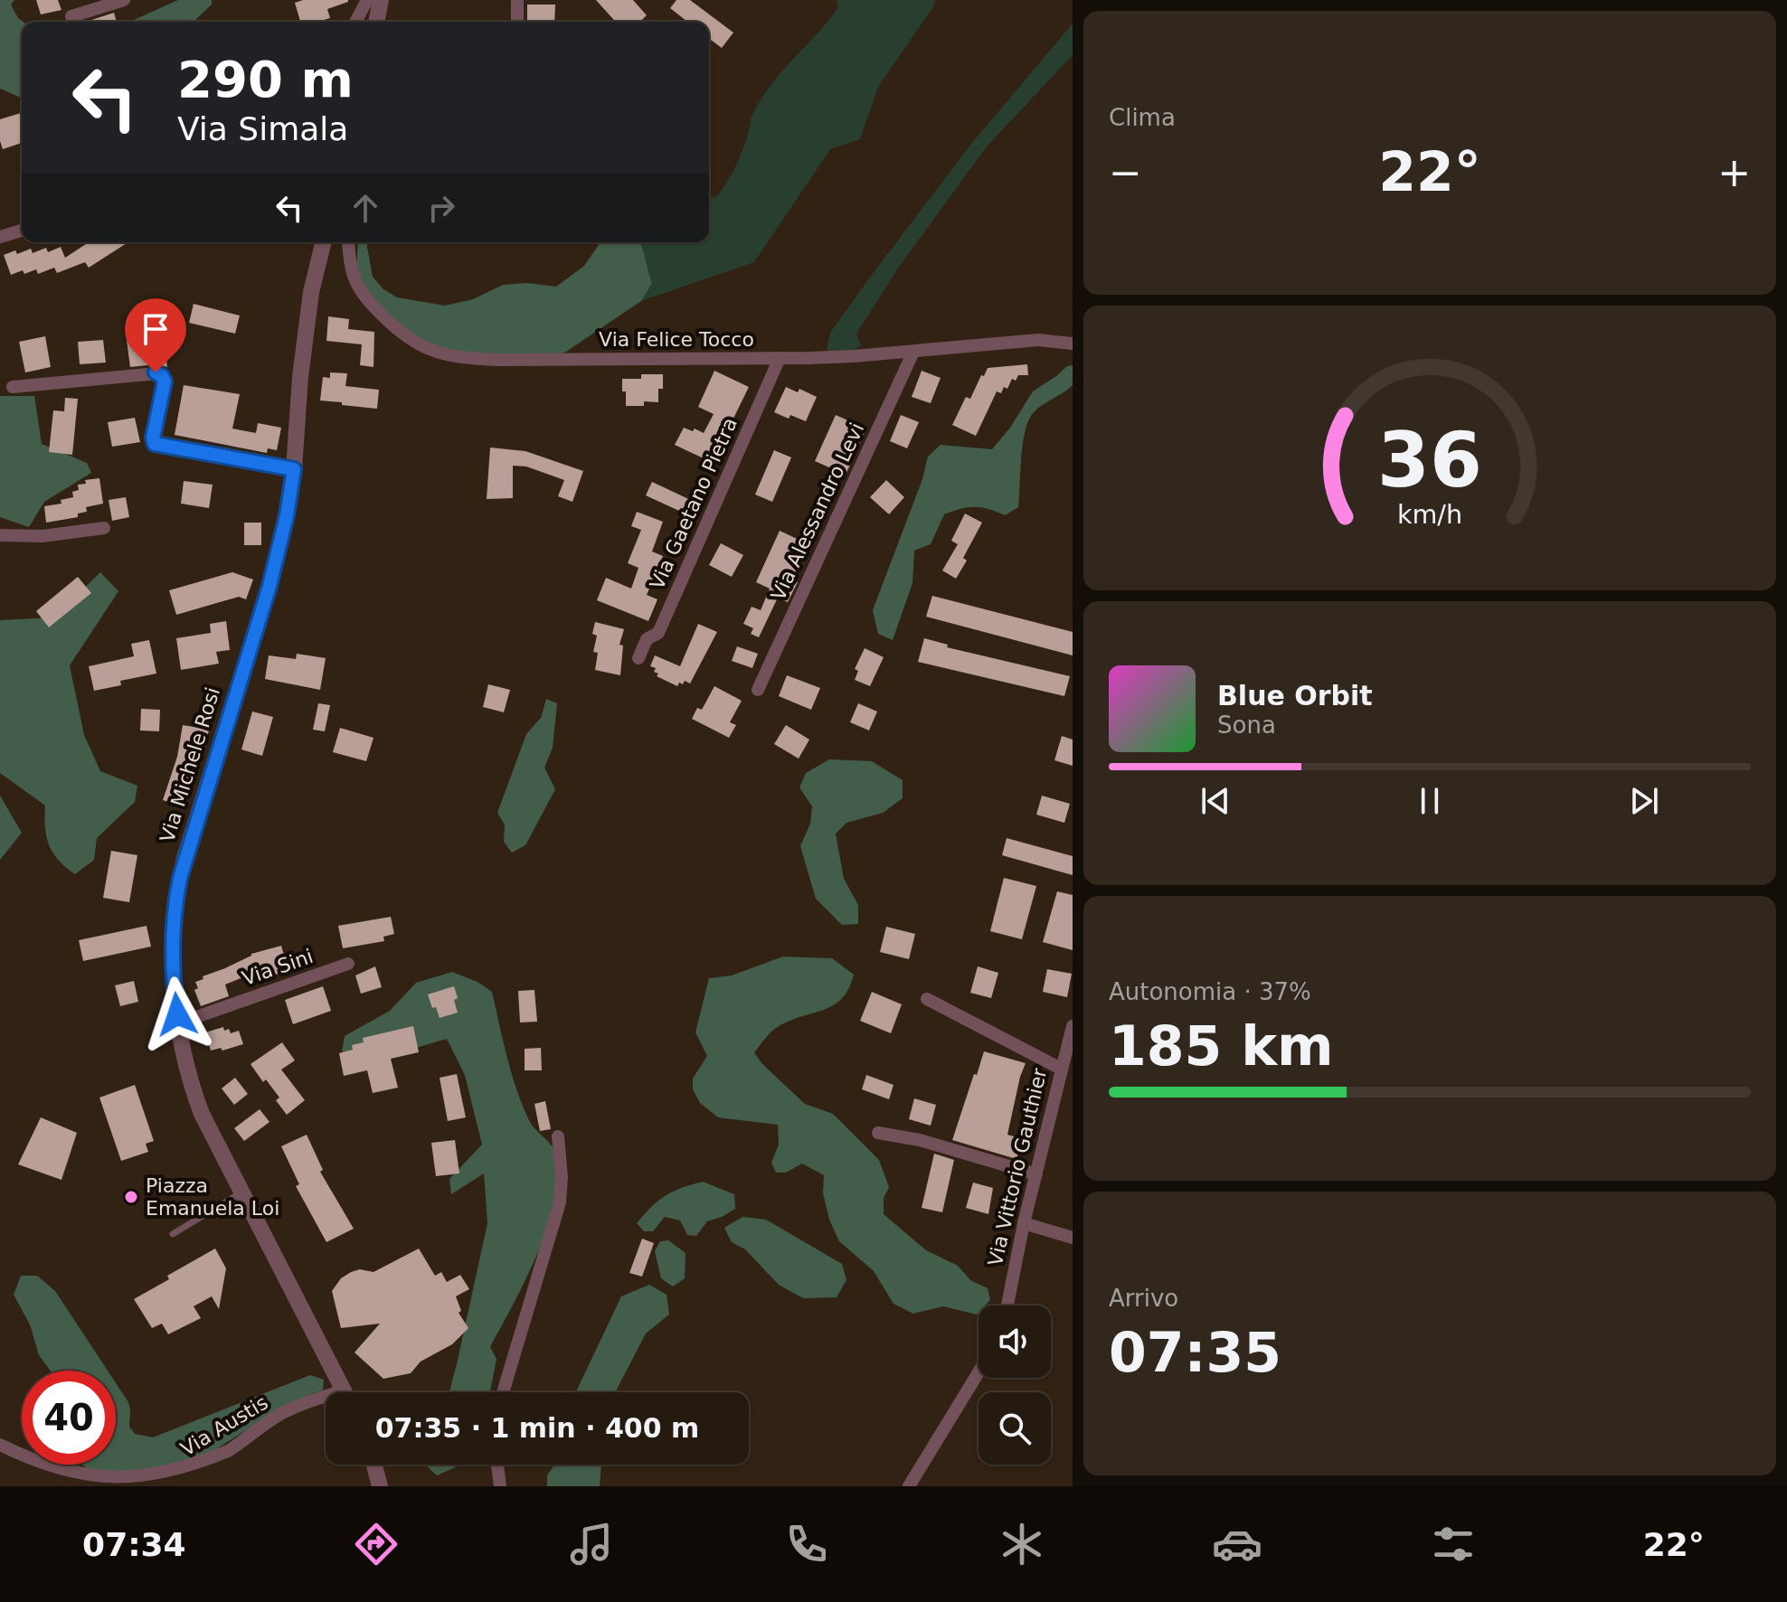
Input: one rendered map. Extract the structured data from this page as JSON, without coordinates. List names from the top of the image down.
{
  "streets": {
    "street": [
      "Via Felice Tocco",
      "Via Gaetano Pietra",
      "Via Alessandro Levi",
      "Via Michele Rosi",
      "Via Sini",
      "Via Vittorio Gauthier",
      "Via Austis"
    ]
  },
  "crossings": [
    ["Via Felice Tocco", "Via Gaetano Pietra"],
    ["Via Felice Tocco", "Via Alessandro Levi"],
    ["Via Michele Rosi", "Via Sini"]
  ],
  "places": ["Piazza Emanuela Loi"],
  "page": {
    "tile": [
      "Clima",
      ["Autonomia · 37%", "185 km"],
      ["Arrivo", "07:35"]
    ],
    "turn": ["290 m", "Via Simala"],
    "heat": ["−", "22°", "+"],
    "song": ["Blue Orbit", "Sona"],
    "limit": "40",
    "trip": "07:35 · 1 min · 400 m",
    "tabs": ["07:34", "22°"],
    "gauge": ["36", "km/h"]
  }
}
